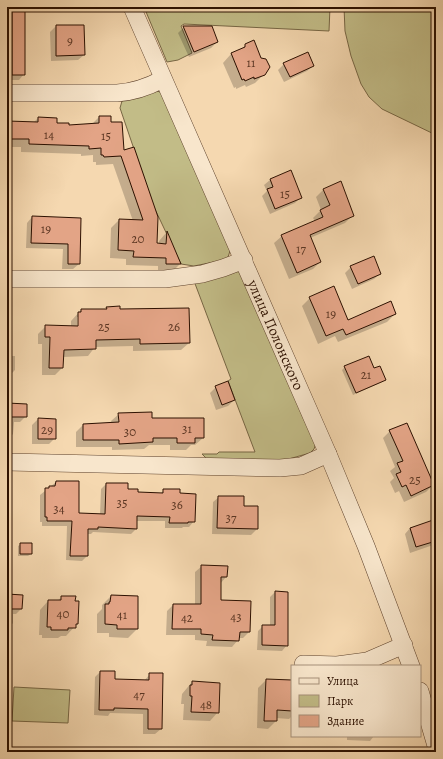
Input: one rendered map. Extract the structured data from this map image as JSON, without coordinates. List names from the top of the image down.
{
  "streets": {
    "street": ["улица Полонского"]
  },
  "house_numbers": [
    "9",
    "11",
    "14",
    "15",
    "15",
    "19",
    "20",
    "17",
    "19",
    "25",
    "26",
    "21",
    "31",
    "29",
    "30",
    "25",
    "35",
    "36",
    "34",
    "37",
    "40",
    "41",
    "43",
    "42",
    "47",
    "48"
  ],
  "legend": ["Улица", "Парк", "Здание"]
}
